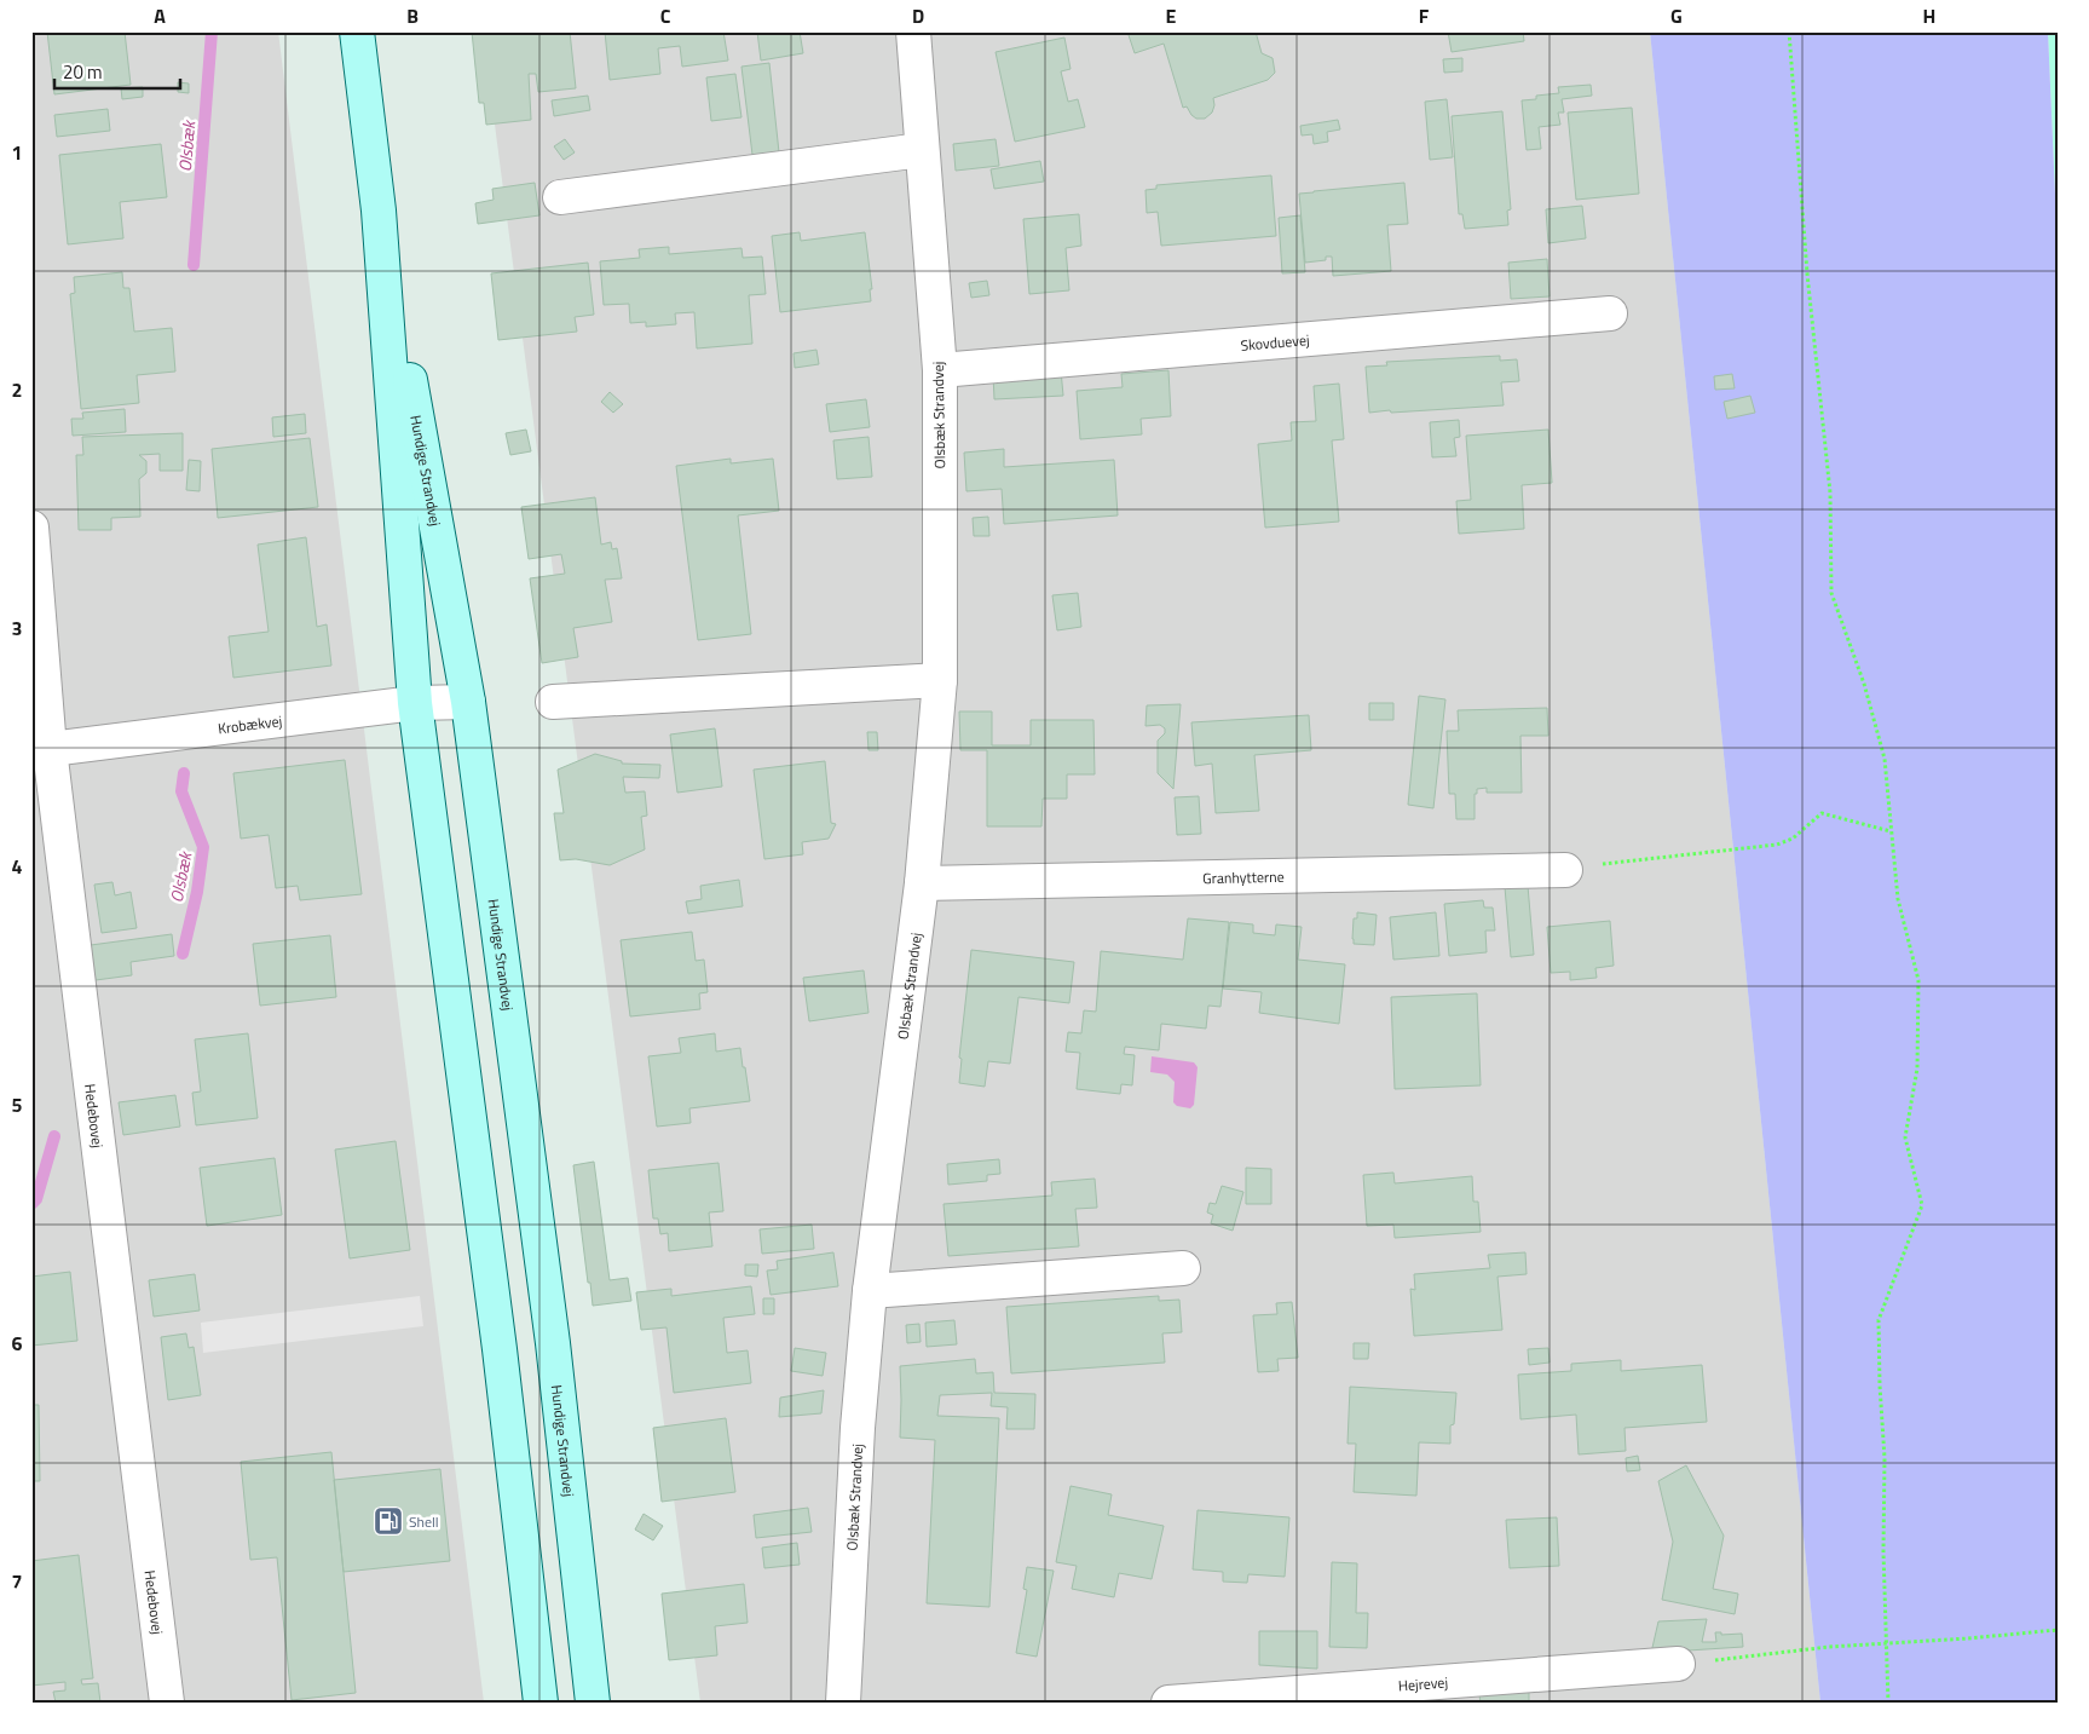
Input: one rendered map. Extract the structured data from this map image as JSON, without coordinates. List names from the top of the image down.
{
  "streets": {
    "main road": ["Hundige Strandvej"],
    "street": [
      "Skovduevej",
      "Olsbæk Strandvej",
      "Krobækvej",
      "Granhytterne",
      "Hedebovej",
      "Hejrevej"
    ]
  },
  "crossings": [
    ["Skovduevej", "Olsbæk Strandvej"],
    ["Olsbæk Strandvej", "Granhytterne"],
    ["Hundige Strandvej", "Krobækvej"],
    ["Krobækvej", "Hedebovej"]
  ],
  "water": ["Olsbæk"],
  "places": {
    "fuel station": ["Shell"]
  },
  "scale_bar": "20 m",
  "grid": {
    "columns": [
      "A",
      "B",
      "C",
      "D",
      "E",
      "F",
      "G",
      "H"
    ],
    "rows": [
      "1",
      "2",
      "3",
      "4",
      "5",
      "6",
      "7"
    ]
  }
}
